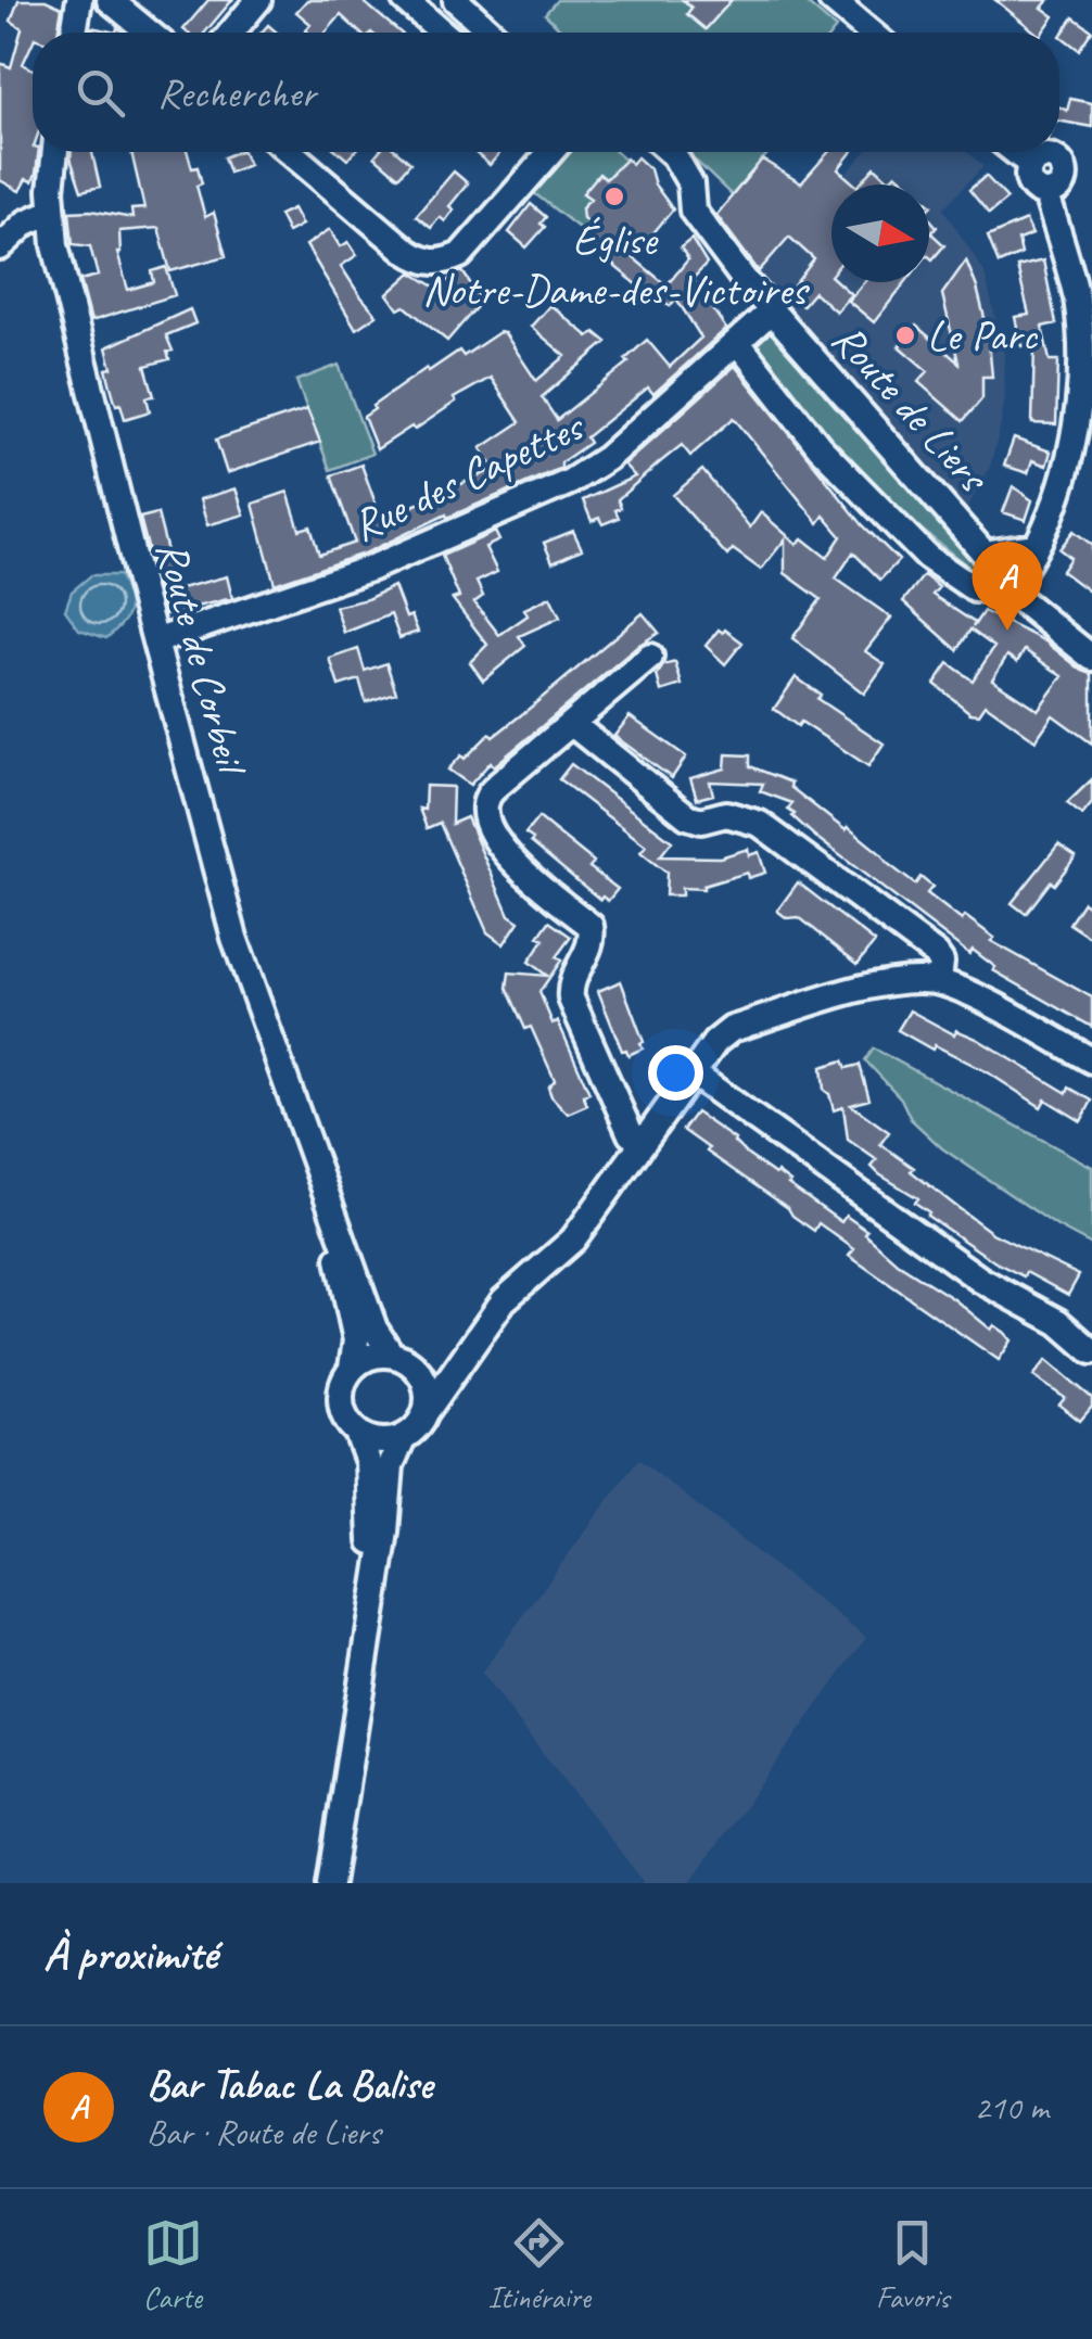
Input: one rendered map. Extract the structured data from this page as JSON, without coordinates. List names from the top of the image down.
{
  "streets": {
    "street": ["Route de Liers", "Rue des Capettes", "Route de Corbeil"]
  },
  "crossings": [
    ["Route de Liers", "Rue des Capettes"],
    ["Rue des Capettes", "Route de Corbeil"]
  ],
  "places": ["Église Notre-Dame-des-Victoires", "Le Parc"],
  "north": "right",
  "page": {
    "search": "Rechercher",
    "pins": "A",
    "heading": "À proximité",
    "list": [
      {
        "mark": "A",
        "name": "Bar Tabac La Balise",
        "note": "Bar · Route de Liers",
        "value": "210 m"
      }
    ],
    "nav": ["Carte", "Itinéraire", "Favoris"]
  }
}
